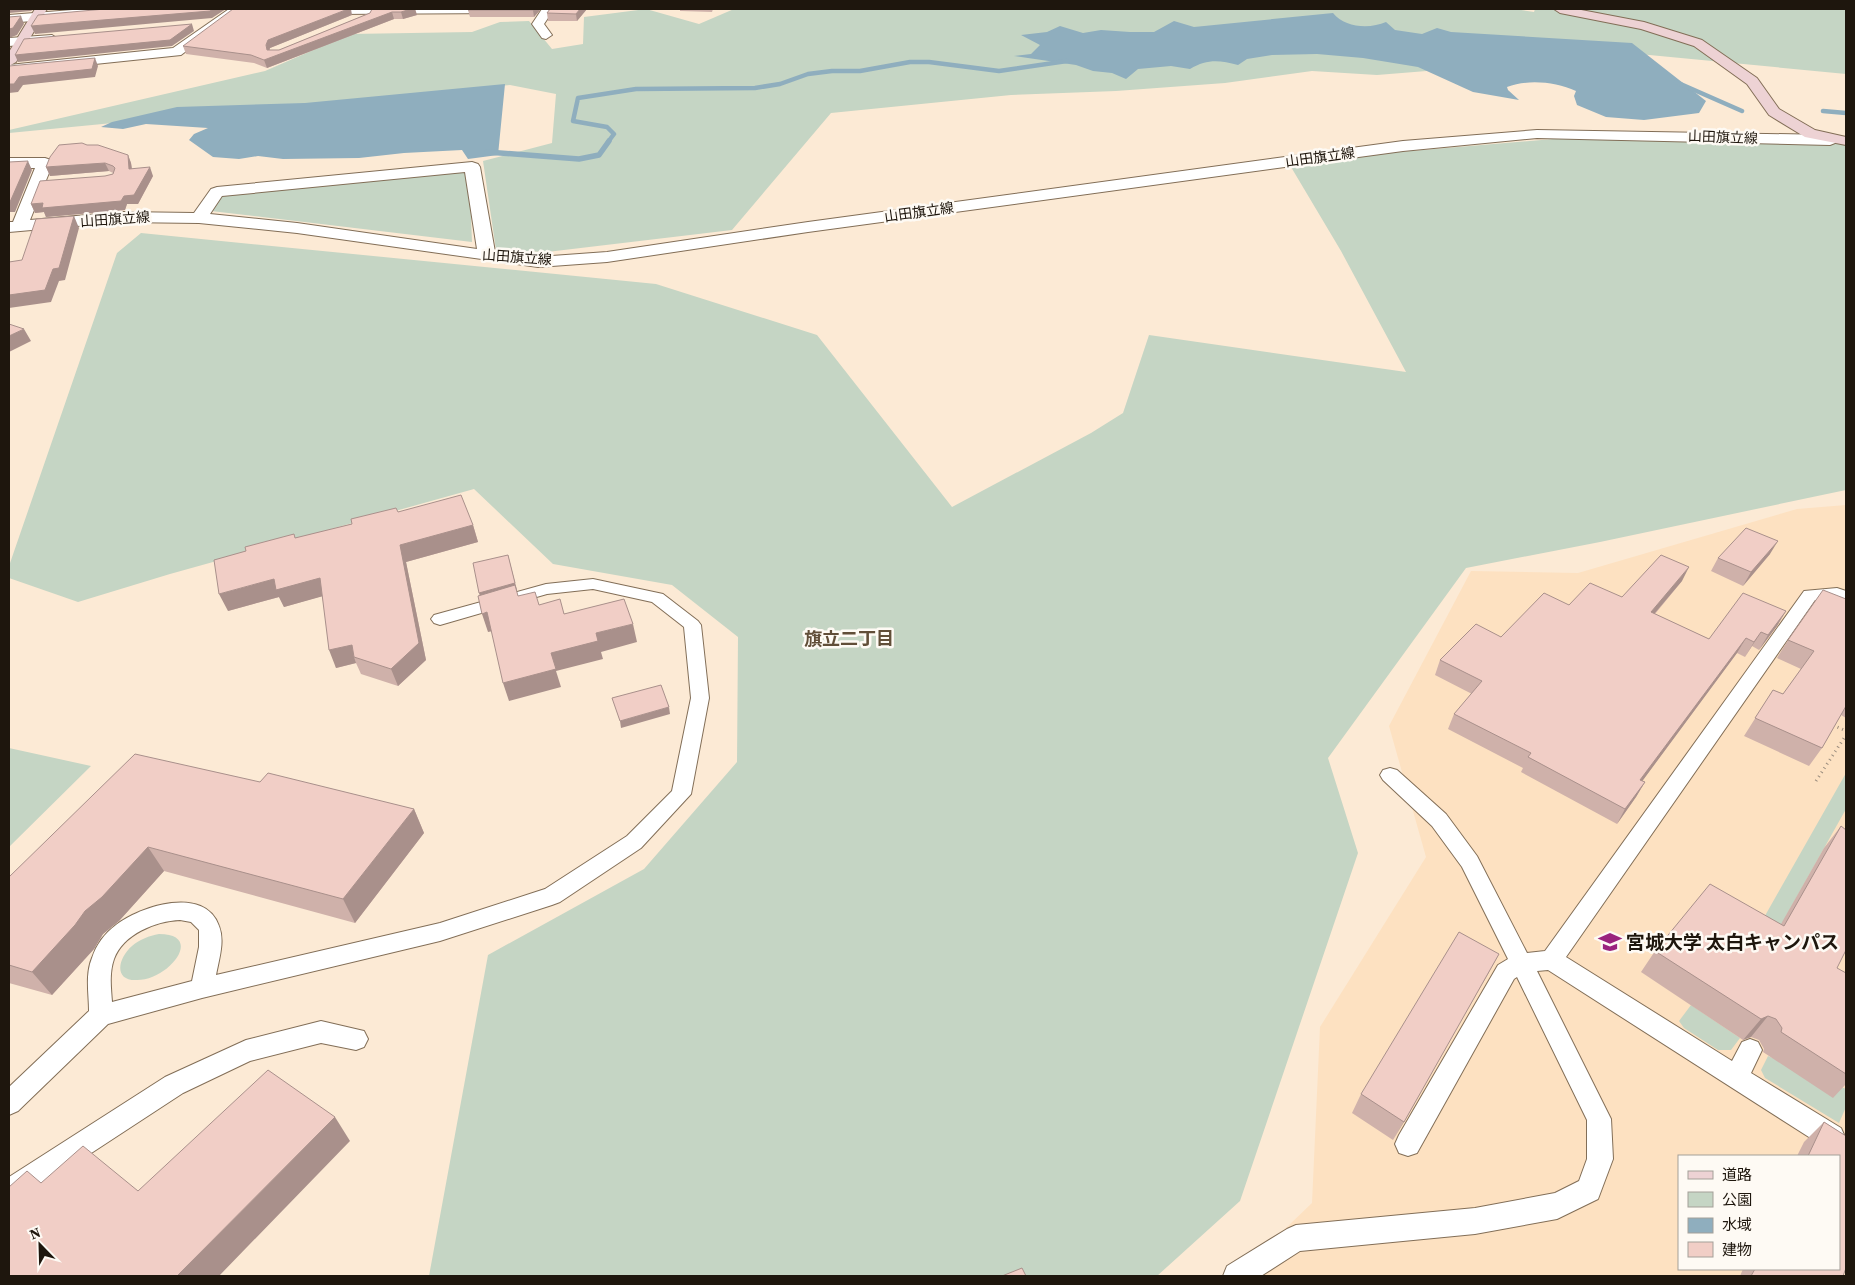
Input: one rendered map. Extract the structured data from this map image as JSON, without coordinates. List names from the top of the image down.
{
  "streets": {
    "street": ["山田旗立線"]
  },
  "districts": ["旗立二丁目"],
  "places": {
    "school or university": ["宮城大学 太白キャンパス"]
  },
  "legend": [
    "道路",
    "公園",
    "水域",
    "建物"
  ],
  "north": "top left"
}
